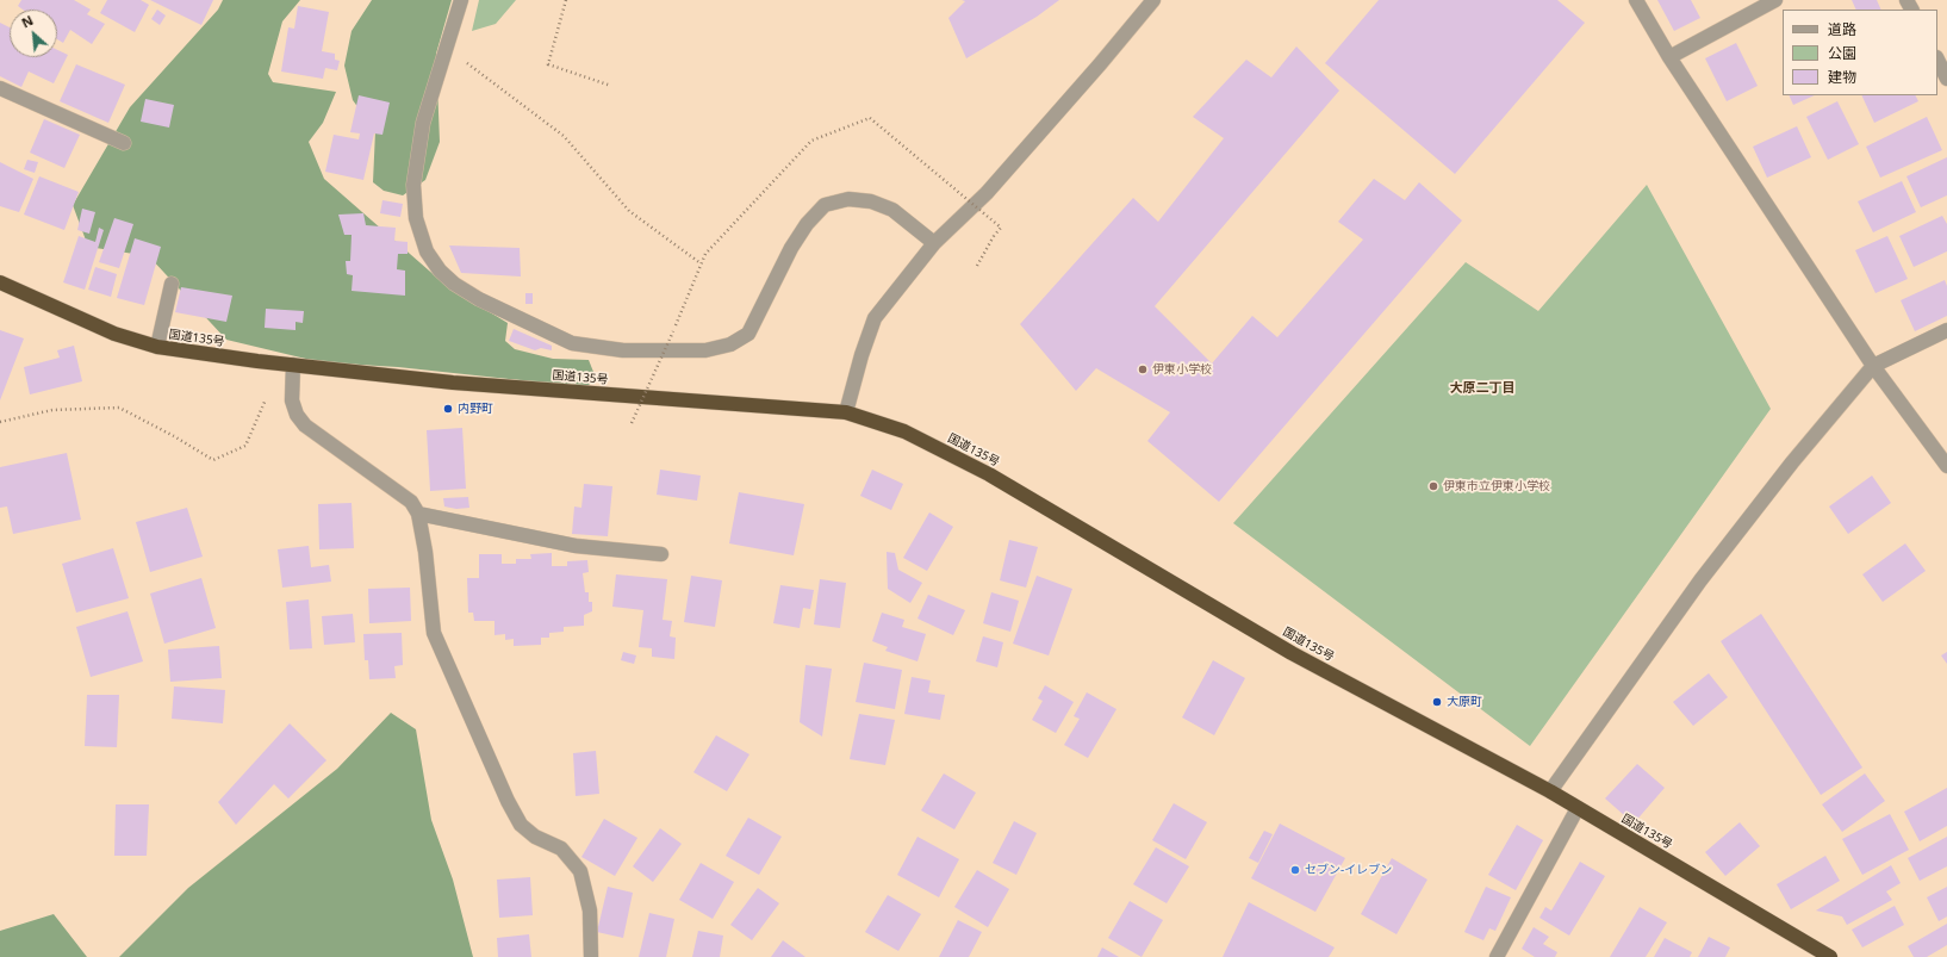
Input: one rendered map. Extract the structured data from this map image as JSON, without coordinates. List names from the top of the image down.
{
  "streets": {
    "highway": ["国道135号"]
  },
  "districts": ["大原二丁目"],
  "places": [
    "伊東小学校",
    "内野町",
    "伊東市立伊東小学校",
    "大原町",
    "セブン-イレブン"
  ],
  "legend": ["道路", "公園", "建物"],
  "north": "top left"
}
